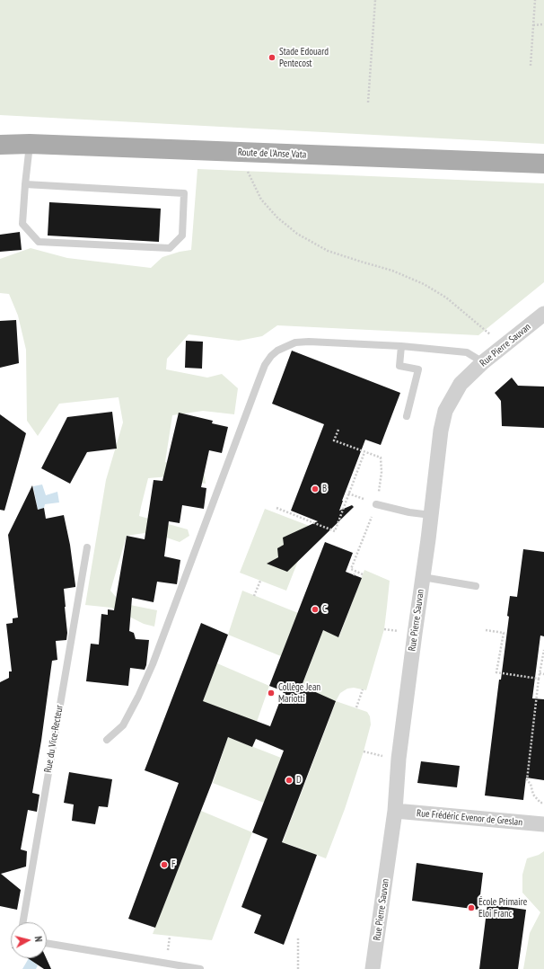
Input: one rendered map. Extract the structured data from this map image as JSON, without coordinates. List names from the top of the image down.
{
  "streets": {
    "main road": ["Route de l'Anse Vata"],
    "street": ["Rue Pierre Sauvan", "Rue Frédéric Evenor de Greslan"],
    "lane": ["Rue du Vice-Recteur"]
  },
  "crossings": [
    ["Rue Pierre Sauvan", "Rue Frédéric Evenor de Greslan"]
  ],
  "places": [
    "Stade Edouard Pentecost",
    "B",
    "C",
    "Collège Jean Mariotti",
    "D",
    "F",
    "École Primaire Eloi Franc"
  ],
  "north": "right"
}
